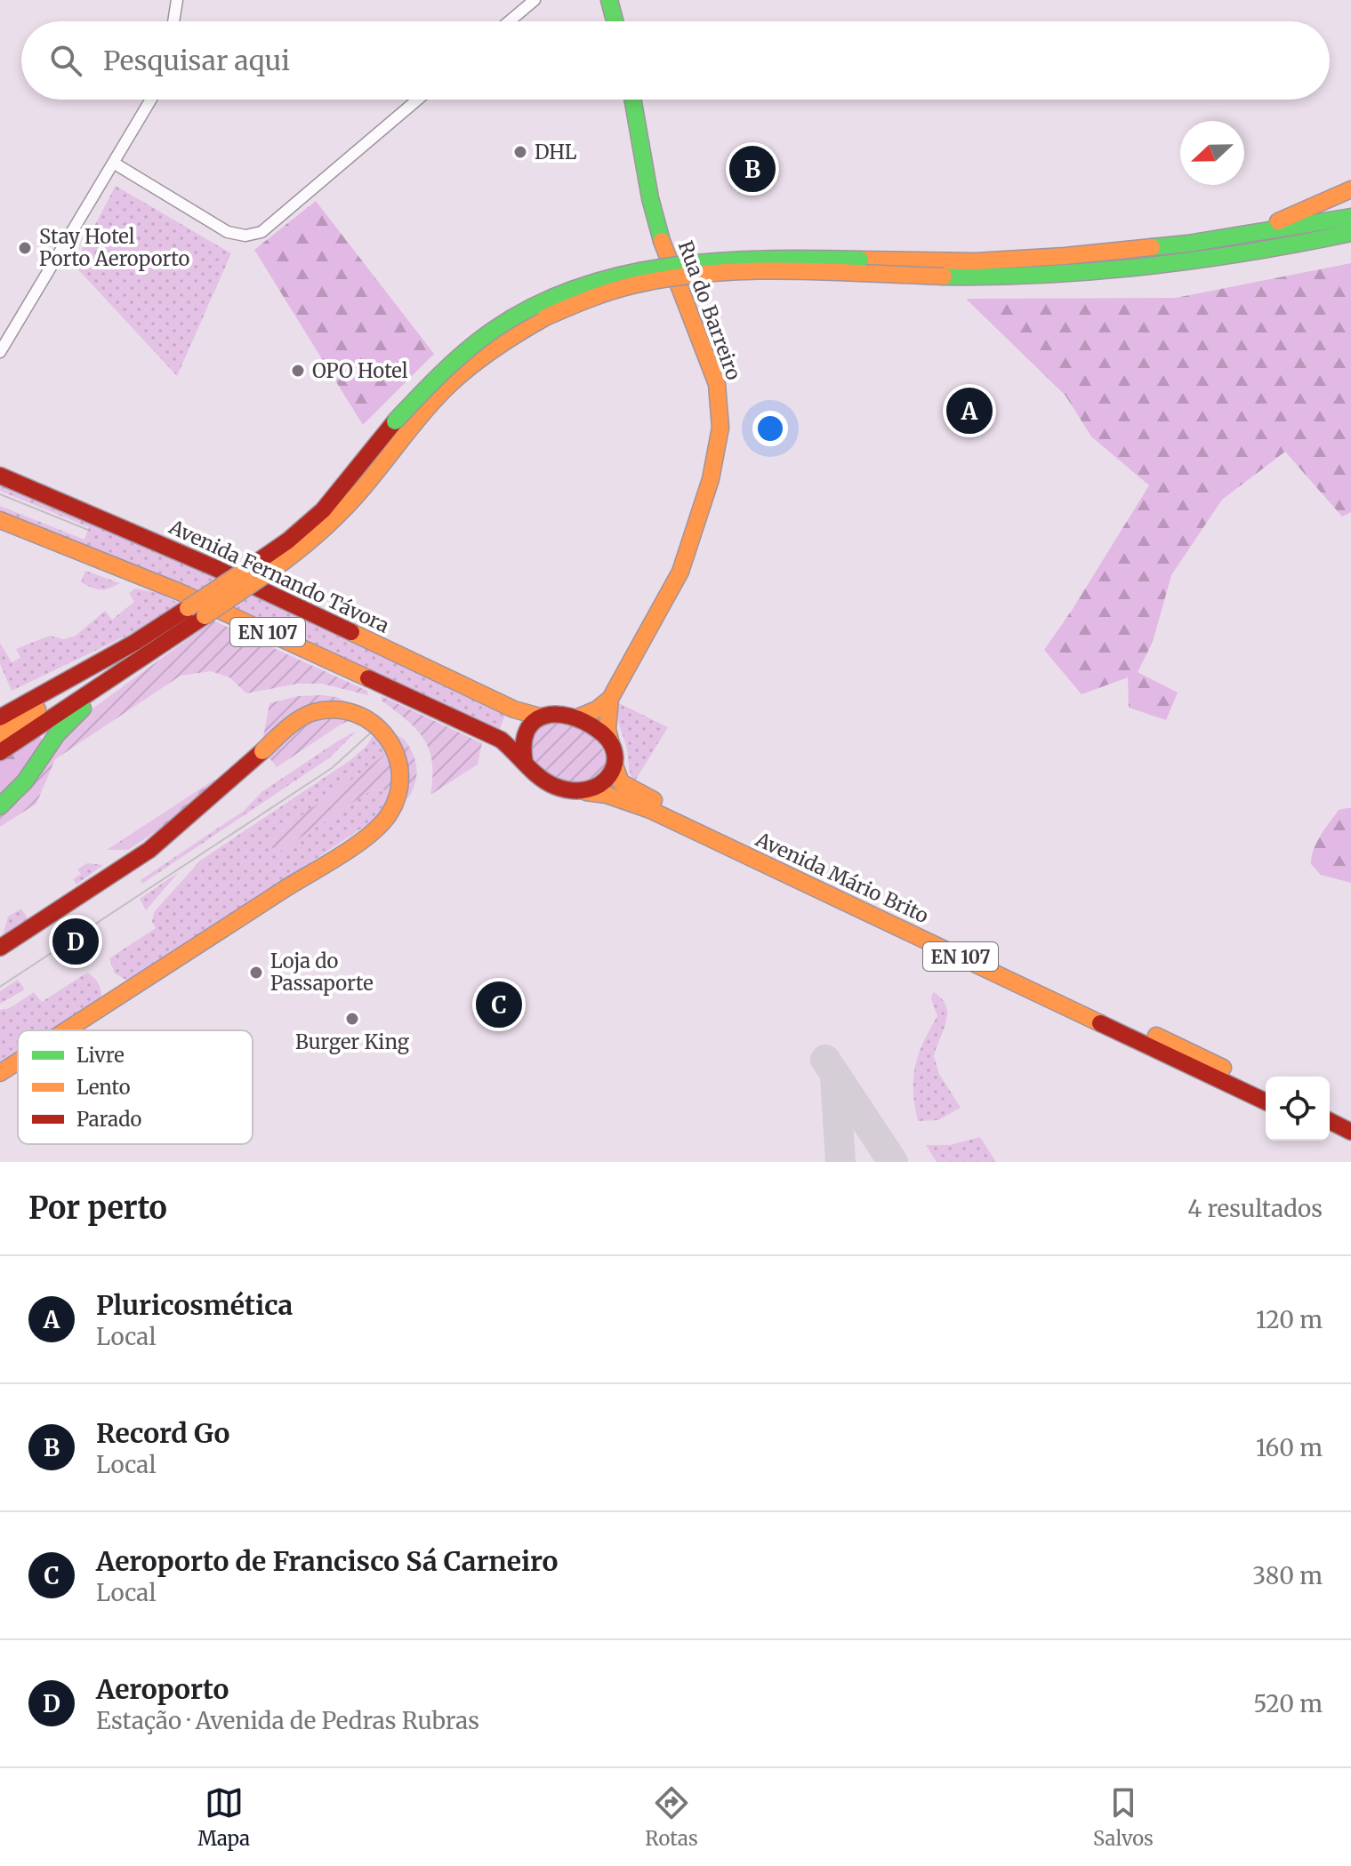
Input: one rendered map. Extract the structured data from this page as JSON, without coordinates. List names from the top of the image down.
{
  "streets": {
    "main road": [
      "Rua do Barreiro",
      "Avenida Fernando Távora",
      "EN 107",
      "Avenida Mário Brito"
    ]
  },
  "crossings": [
    ["Rua do Barreiro", "Avenida Fernando Távora"],
    ["Rua do Barreiro", "EN 107"],
    ["Rua do Barreiro", "Avenida Mário Brito"],
    ["Avenida Fernando Távora", "EN 107"],
    ["Avenida Fernando Távora", "Avenida Mário Brito"],
    ["EN 107", "Avenida Mário Brito"]
  ],
  "places": [
    "DHL",
    "Stay Hotel Porto Aeroporto",
    "OPO Hotel",
    "Loja do Passaporte",
    "Burger King"
  ],
  "legend": ["Livre", "Lento", "Parado"],
  "north": "left",
  "page": {
    "search": "Pesquisar aqui",
    "pins": [
      "B",
      "A",
      "D",
      "C"
    ],
    "heading": ["Por perto", "4 resultados"],
    "list": [
      {
        "mark": "A",
        "name": "Pluricosmética",
        "note": "Local",
        "value": "120 m"
      },
      {
        "mark": "B",
        "name": "Record Go",
        "note": "Local",
        "value": "160 m"
      },
      {
        "mark": "C",
        "name": "Aeroporto de Francisco Sá Carneiro",
        "note": "Local",
        "value": "380 m"
      },
      {
        "mark": "D",
        "name": "Aeroporto",
        "note": "Estação · Avenida de Pedras Rubras",
        "value": "520 m"
      }
    ],
    "nav": ["Mapa", "Rotas", "Salvos"]
  }
}
